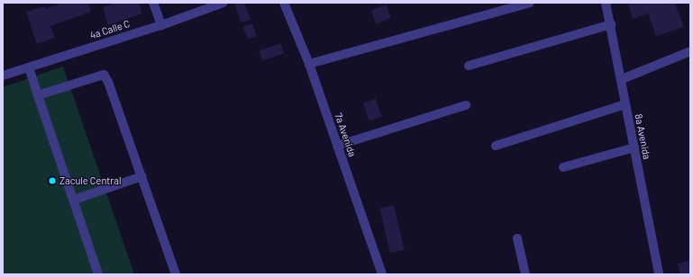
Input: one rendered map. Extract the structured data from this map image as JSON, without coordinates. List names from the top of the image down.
{
  "streets": {
    "street": ["4a Calle C", "7a Avenida", "8a Avenida"]
  },
  "places": ["Zacule Central"]
}
